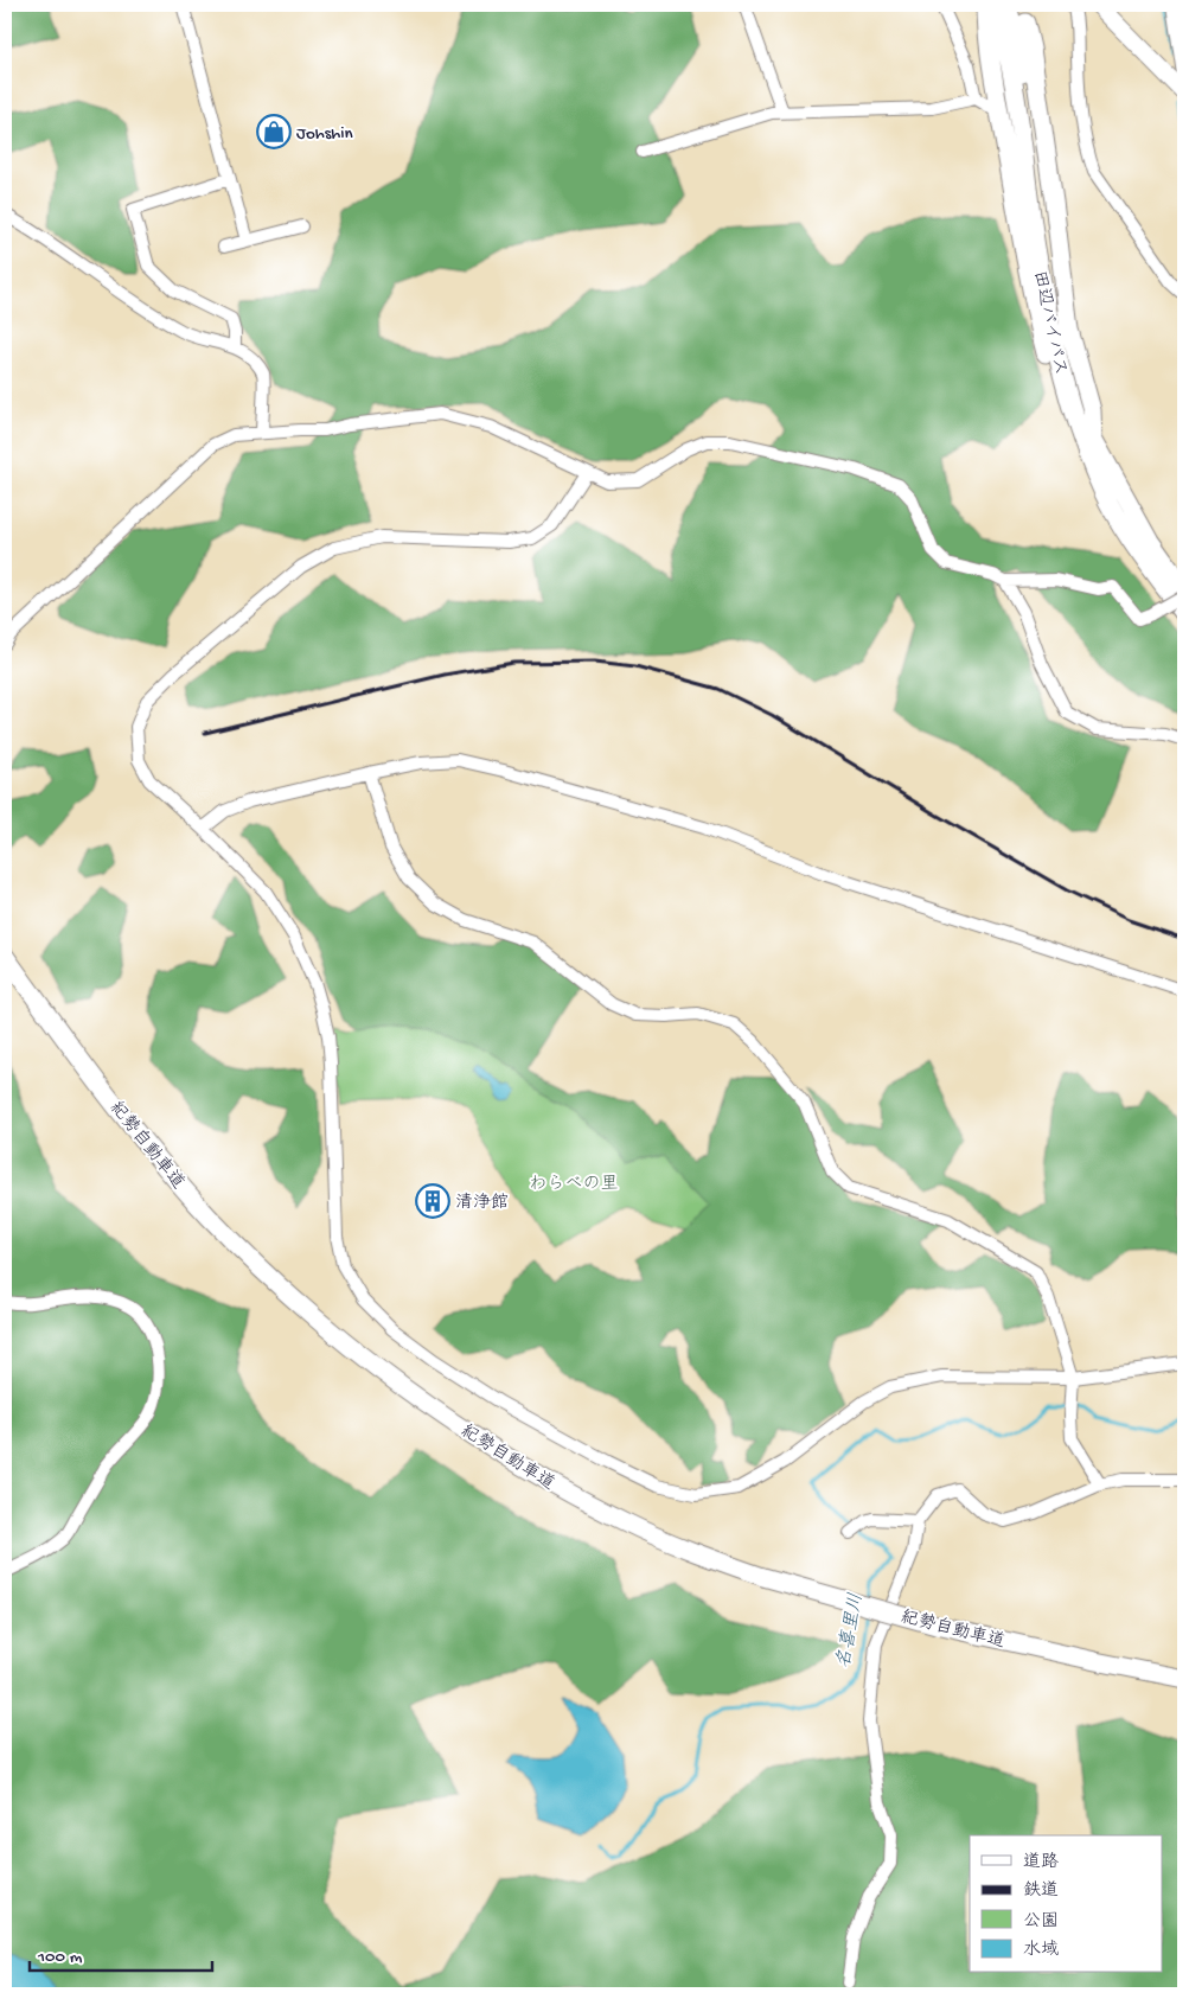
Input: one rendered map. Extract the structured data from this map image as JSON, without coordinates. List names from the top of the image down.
{
  "streets": {
    "highway": ["田辺バイパス", "紀勢自動車道"]
  },
  "water": ["名喜里川"],
  "parks": ["わらべの里"],
  "places": {
    "shop": ["Johshin"],
    "building": ["清浄館"]
  },
  "legend": [
    "道路",
    "鉄道",
    "公園",
    "水域"
  ],
  "scale_bar": "100 m"
}
